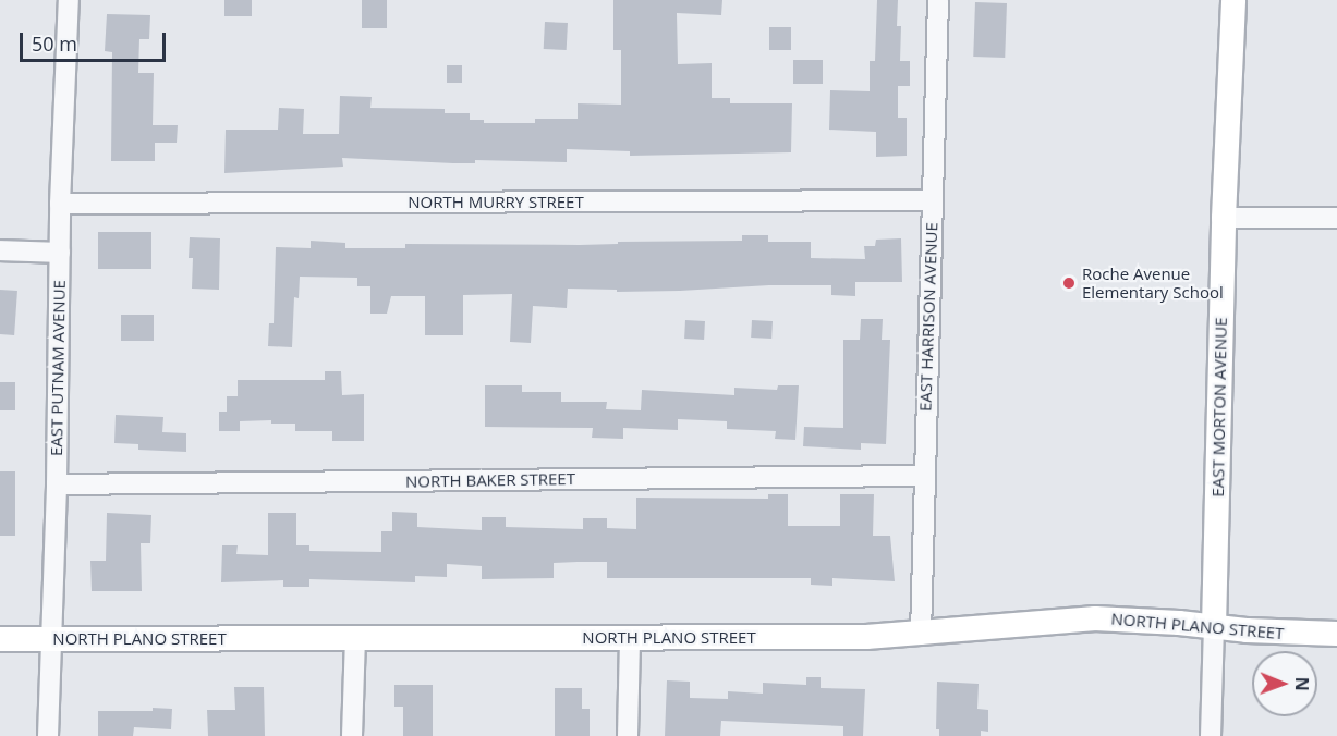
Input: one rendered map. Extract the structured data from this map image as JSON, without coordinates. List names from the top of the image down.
{
  "streets": {
    "main road": ["EAST MORTON AVENUE", "NORTH PLANO STREET"],
    "street": [
      "NORTH MURRY STREET",
      "EAST HARRISON AVENUE",
      "EAST PUTNAM AVENUE",
      "NORTH BAKER STREET"
    ]
  },
  "crossings": [
    ["NORTH MURRY STREET", "EAST HARRISON AVENUE"],
    ["NORTH MURRY STREET", "EAST PUTNAM AVENUE"],
    ["EAST HARRISON AVENUE", "NORTH BAKER STREET"],
    ["EAST HARRISON AVENUE", "NORTH PLANO STREET"],
    ["EAST PUTNAM AVENUE", "NORTH BAKER STREET"],
    ["EAST PUTNAM AVENUE", "NORTH PLANO STREET"],
    ["EAST MORTON AVENUE", "NORTH PLANO STREET"]
  ],
  "places": ["Roche Avenue Elementary School"],
  "scale_bar": "50 m",
  "north": "right"
}
